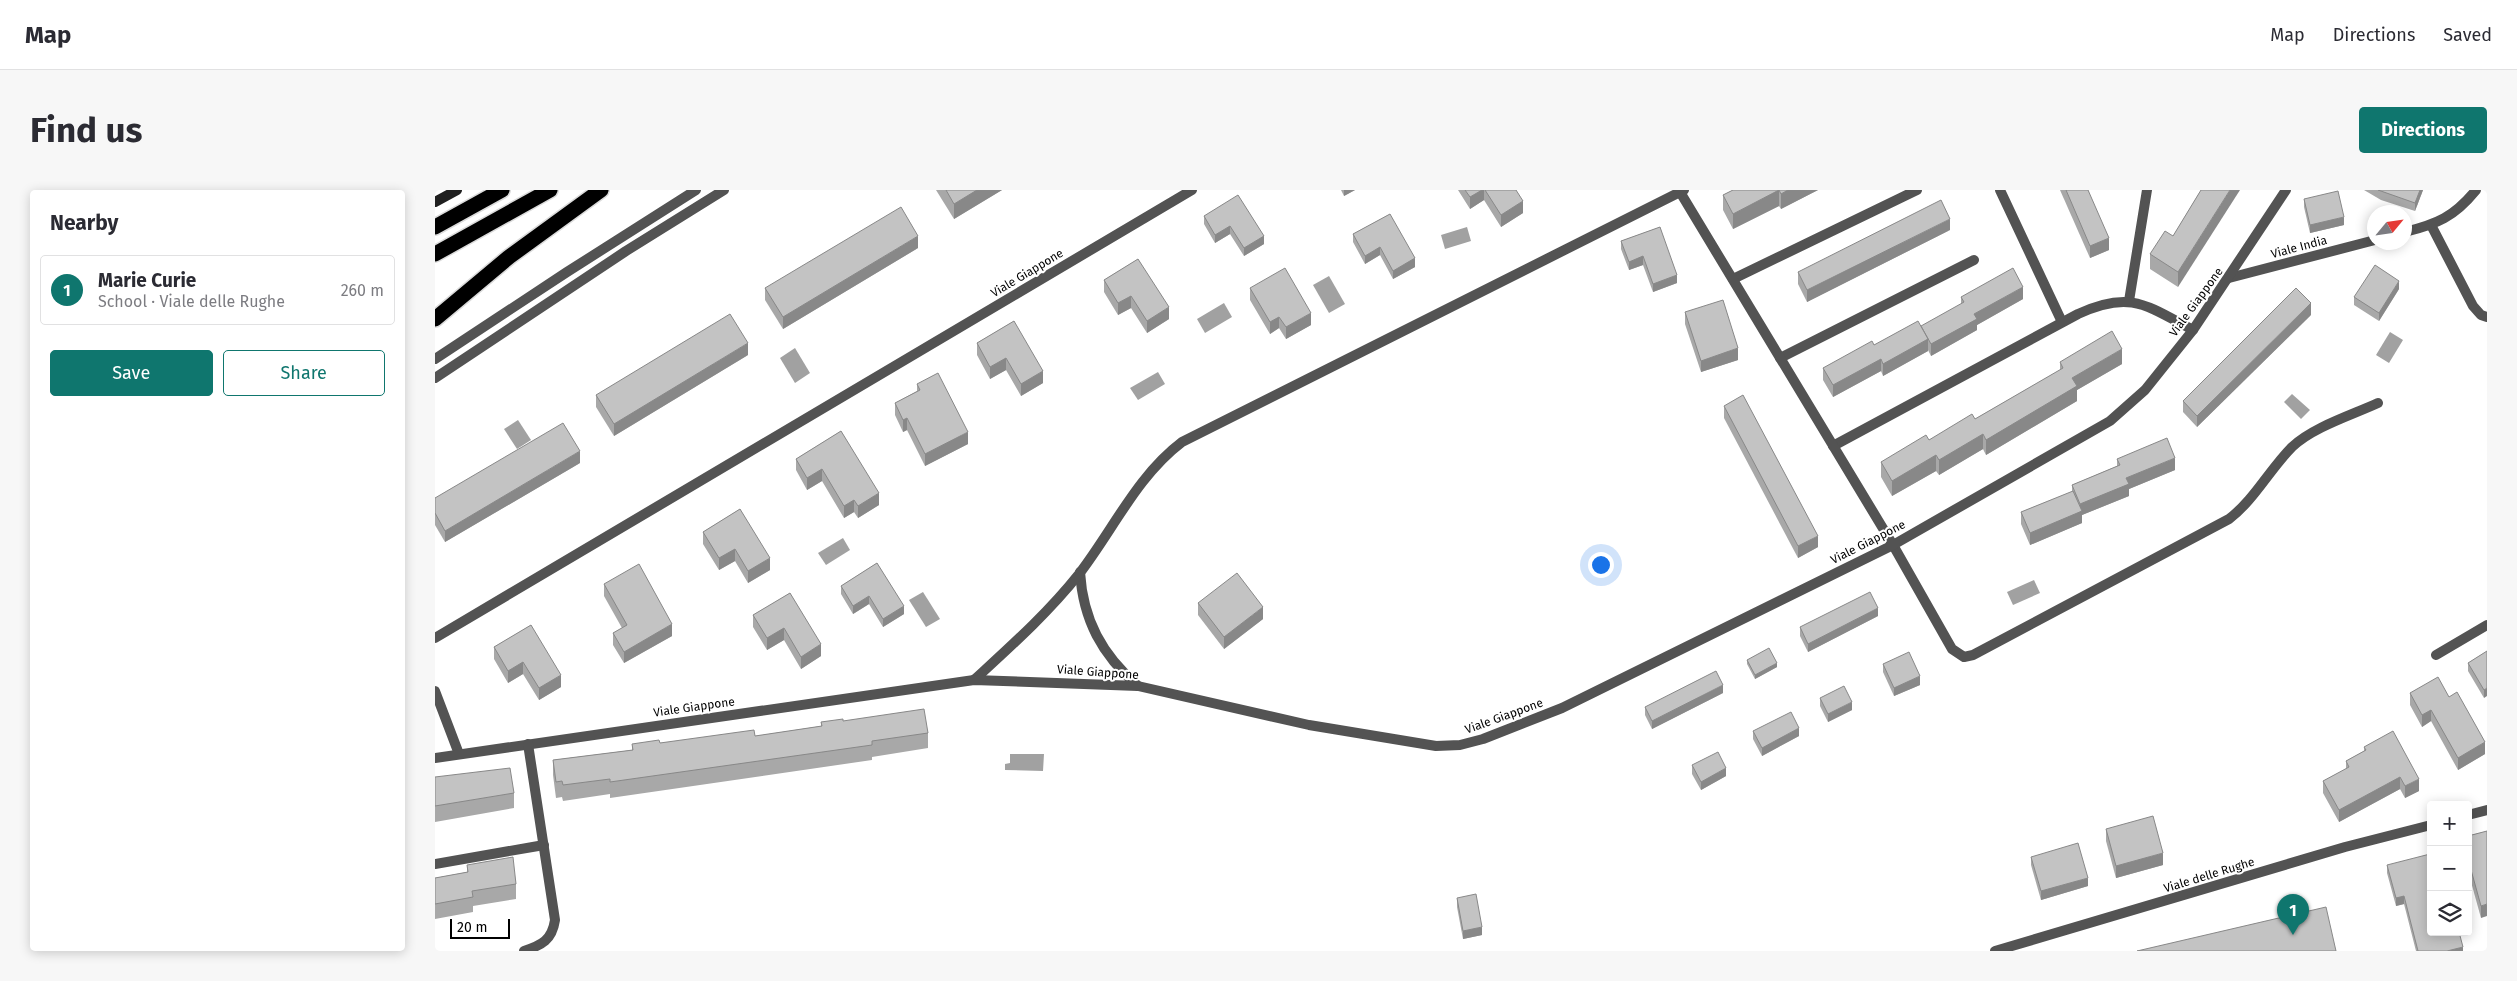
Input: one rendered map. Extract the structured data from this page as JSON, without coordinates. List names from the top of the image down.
{
  "streets": {
    "street": ["Viale India", "Viale Giappone", "Viale delle Rughe"]
  },
  "crossings": [
    ["Viale India", "Viale Giappone"]
  ],
  "scale_bar": "20 m",
  "north": "top right",
  "page": {
    "header": "Map",
    "nav": ["Map", "Directions", "Saved"],
    "buttons": [
      "Directions",
      ["Save", "Share"]
    ],
    "title": "Find us",
    "heading": "Nearby",
    "list": [
      {
        "mark": "1",
        "name": "Marie Curie",
        "note": "School · Viale delle Rughe",
        "value": "260 m"
      }
    ],
    "map_buttons": ["+", "−"],
    "pins": "1",
    "scale": "20 m"
  }
}
